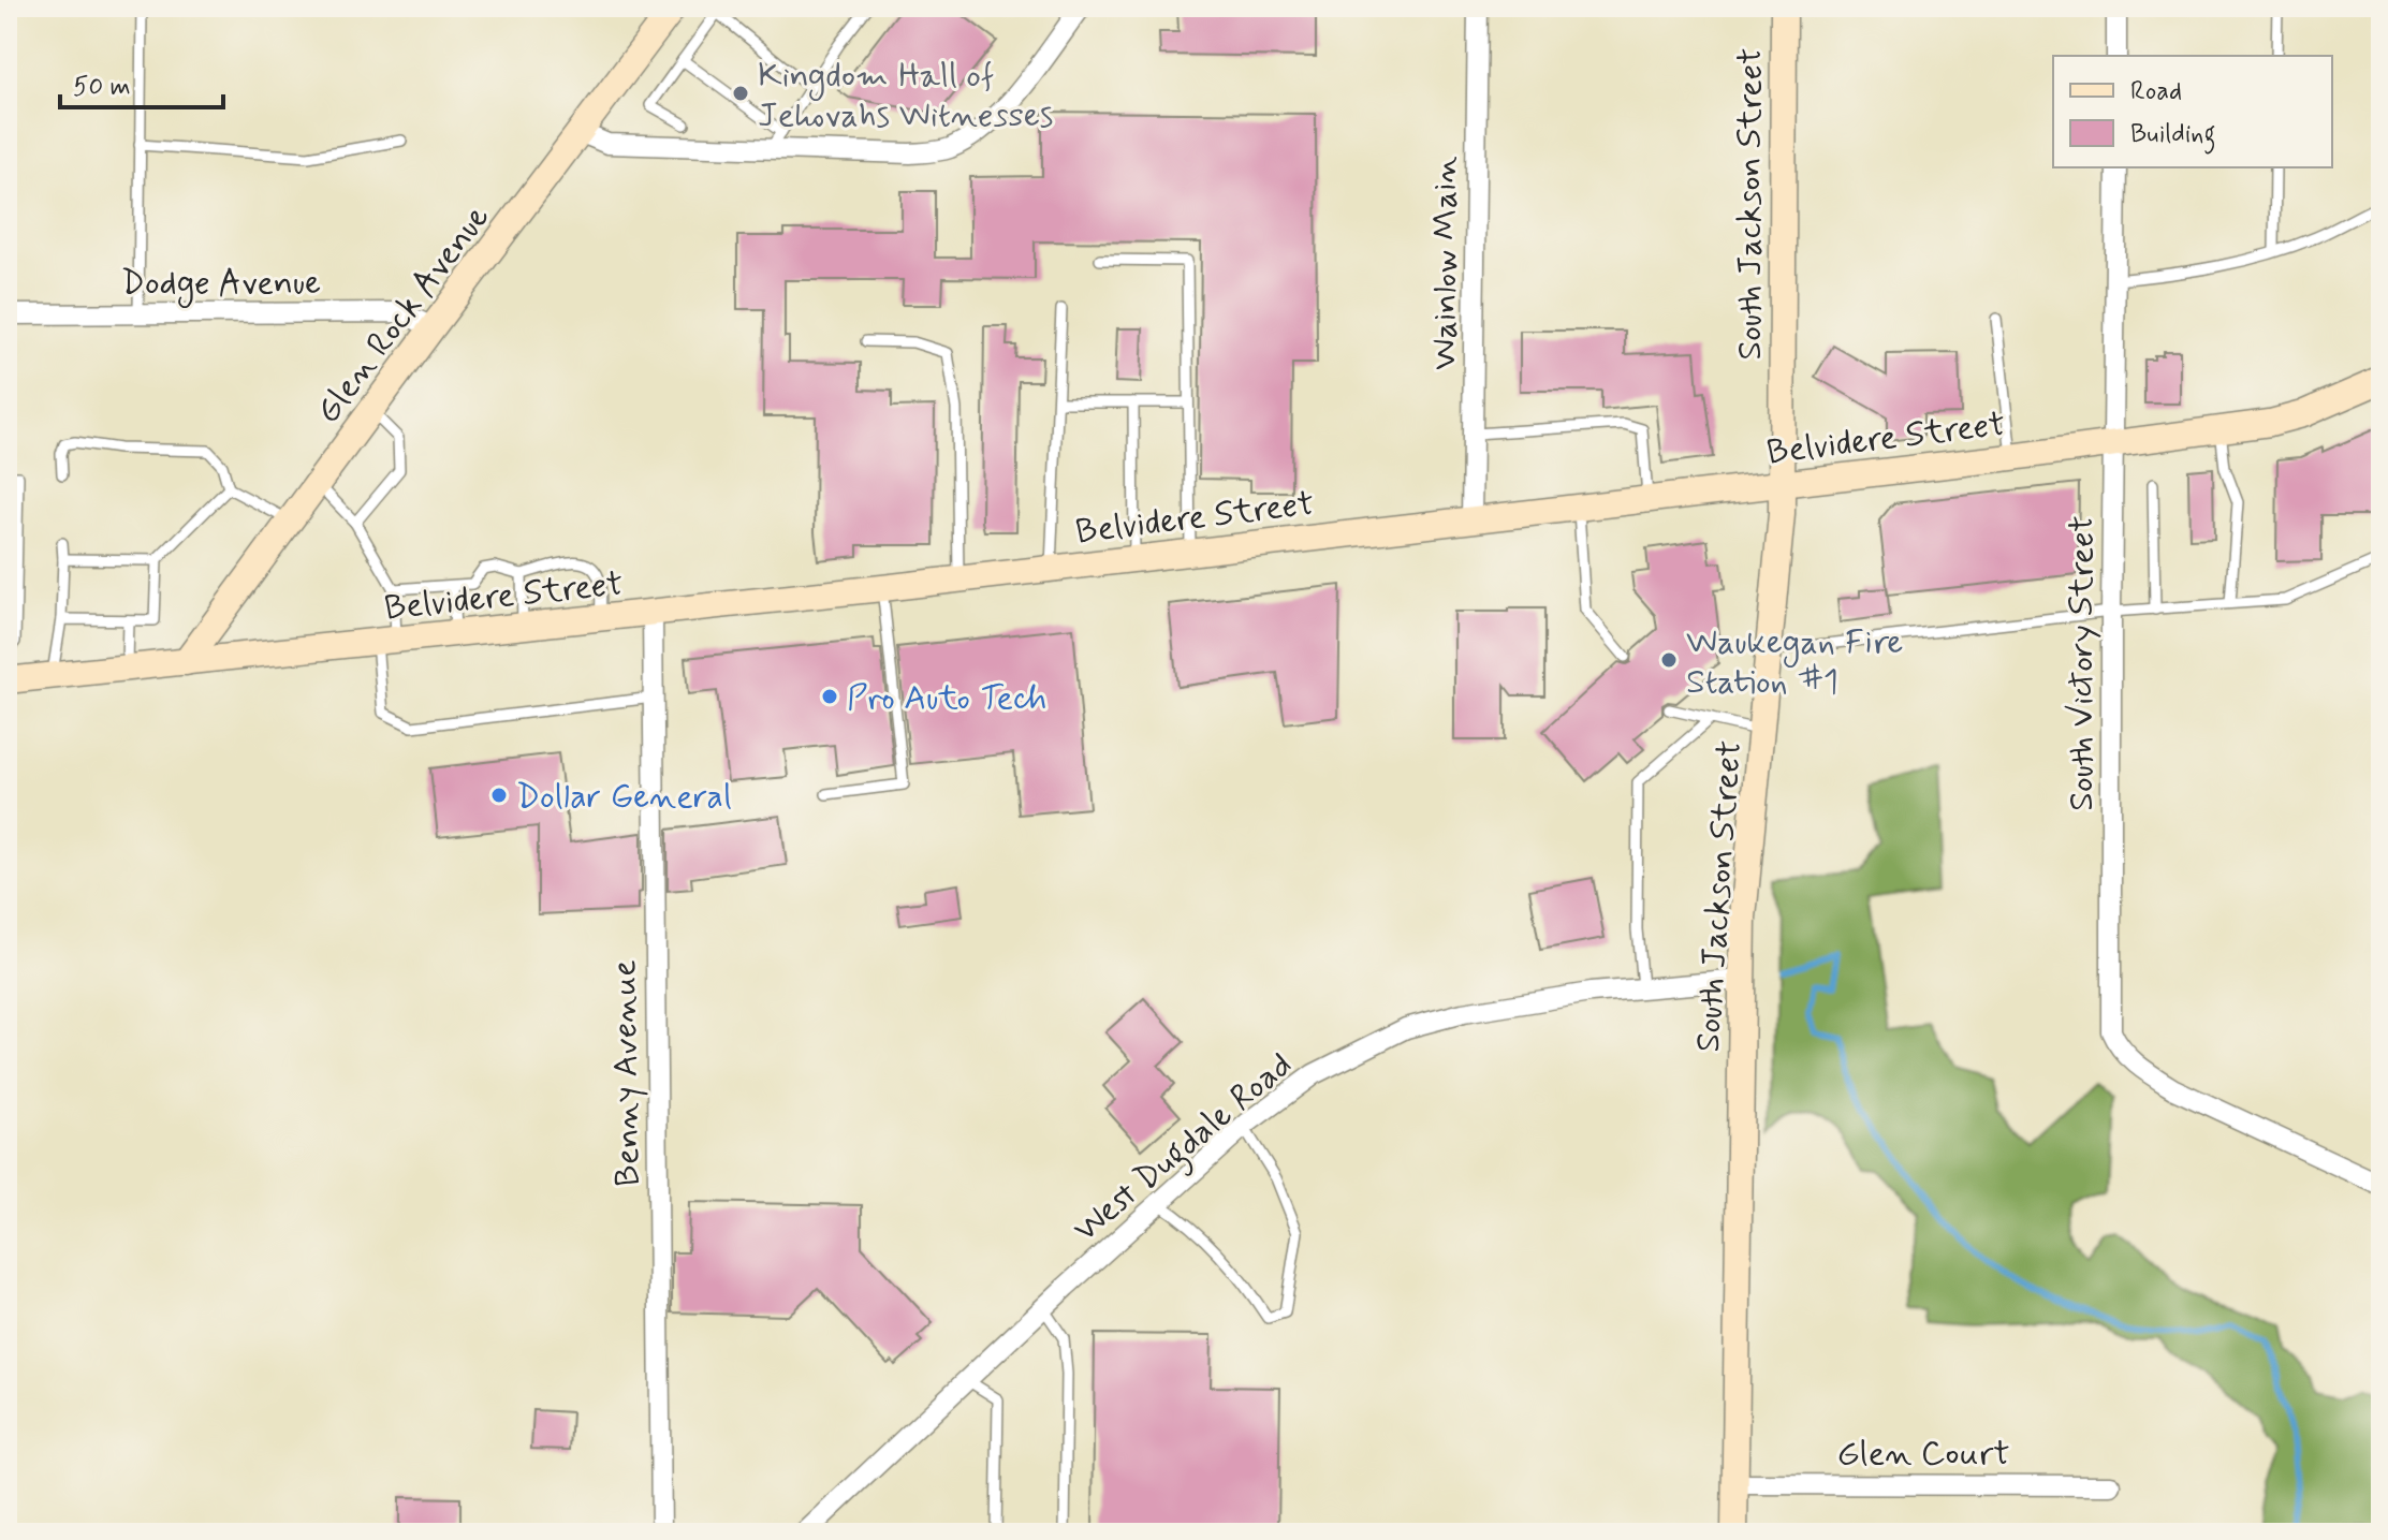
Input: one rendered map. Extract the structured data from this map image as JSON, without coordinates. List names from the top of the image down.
{
  "streets": {
    "main road": ["South Jackson Street", "Glen Rock Avenue", "Belvidere Street"],
    "street": [
      "Wainlow Main",
      "Dodge Avenue",
      "South Victory Street",
      "Benny Avenue",
      "West Dugdale Road",
      "Glen Court"
    ]
  },
  "crossings": [
    ["South Jackson Street", "Belvidere Street"],
    ["South Jackson Street", "West Dugdale Road"],
    ["South Jackson Street", "Glen Court"],
    ["Wainlow Main", "Belvidere Street"],
    ["Dodge Avenue", "Glen Rock Avenue"],
    ["Glen Rock Avenue", "Belvidere Street"],
    ["Belvidere Street", "South Victory Street"],
    ["Belvidere Street", "Benny Avenue"]
  ],
  "places": [
    "Kingdom Hall of Jehovahs Witnesses",
    "Waukegan Fire Station #1",
    "Pro Auto Tech",
    "Dollar General"
  ],
  "legend": ["Road", "Building"],
  "scale_bar": "50 m"
}
